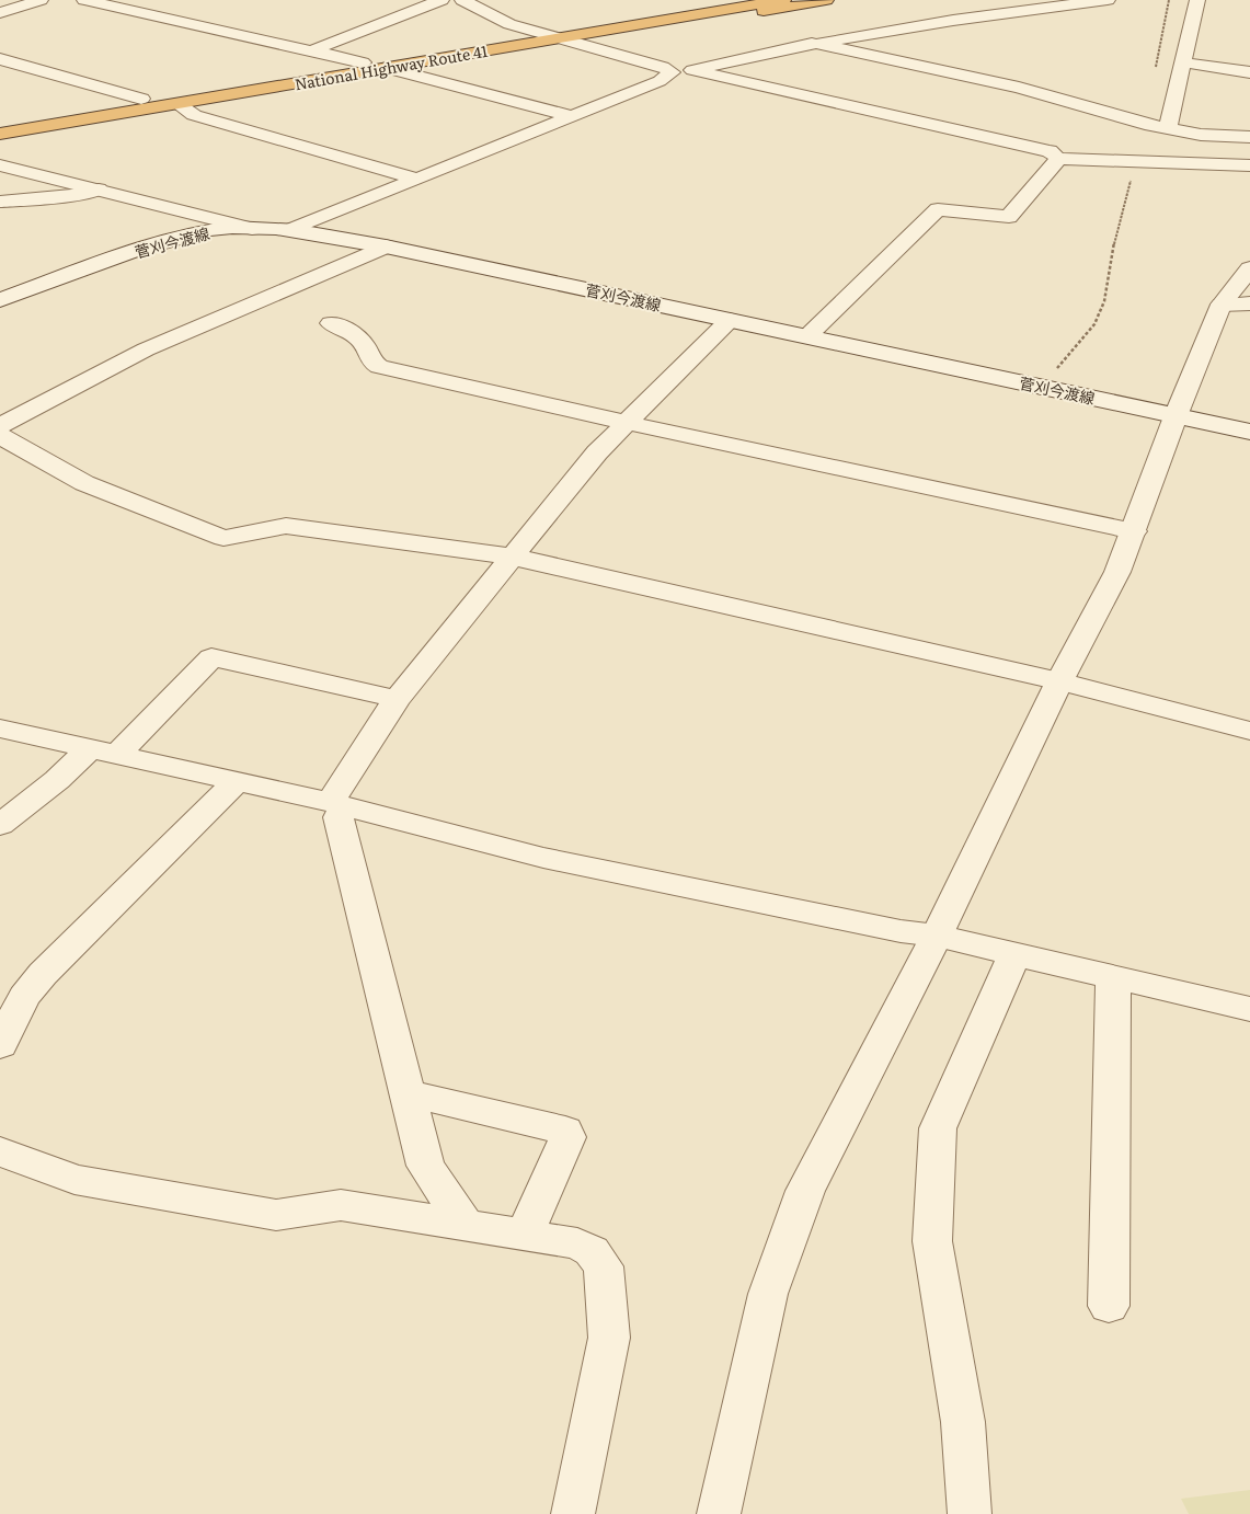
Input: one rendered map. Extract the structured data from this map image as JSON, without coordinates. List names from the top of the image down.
{
  "streets": {
    "highway": ["National Highway Route 41"],
    "street": ["菅刈今渡線"]
  }
}
